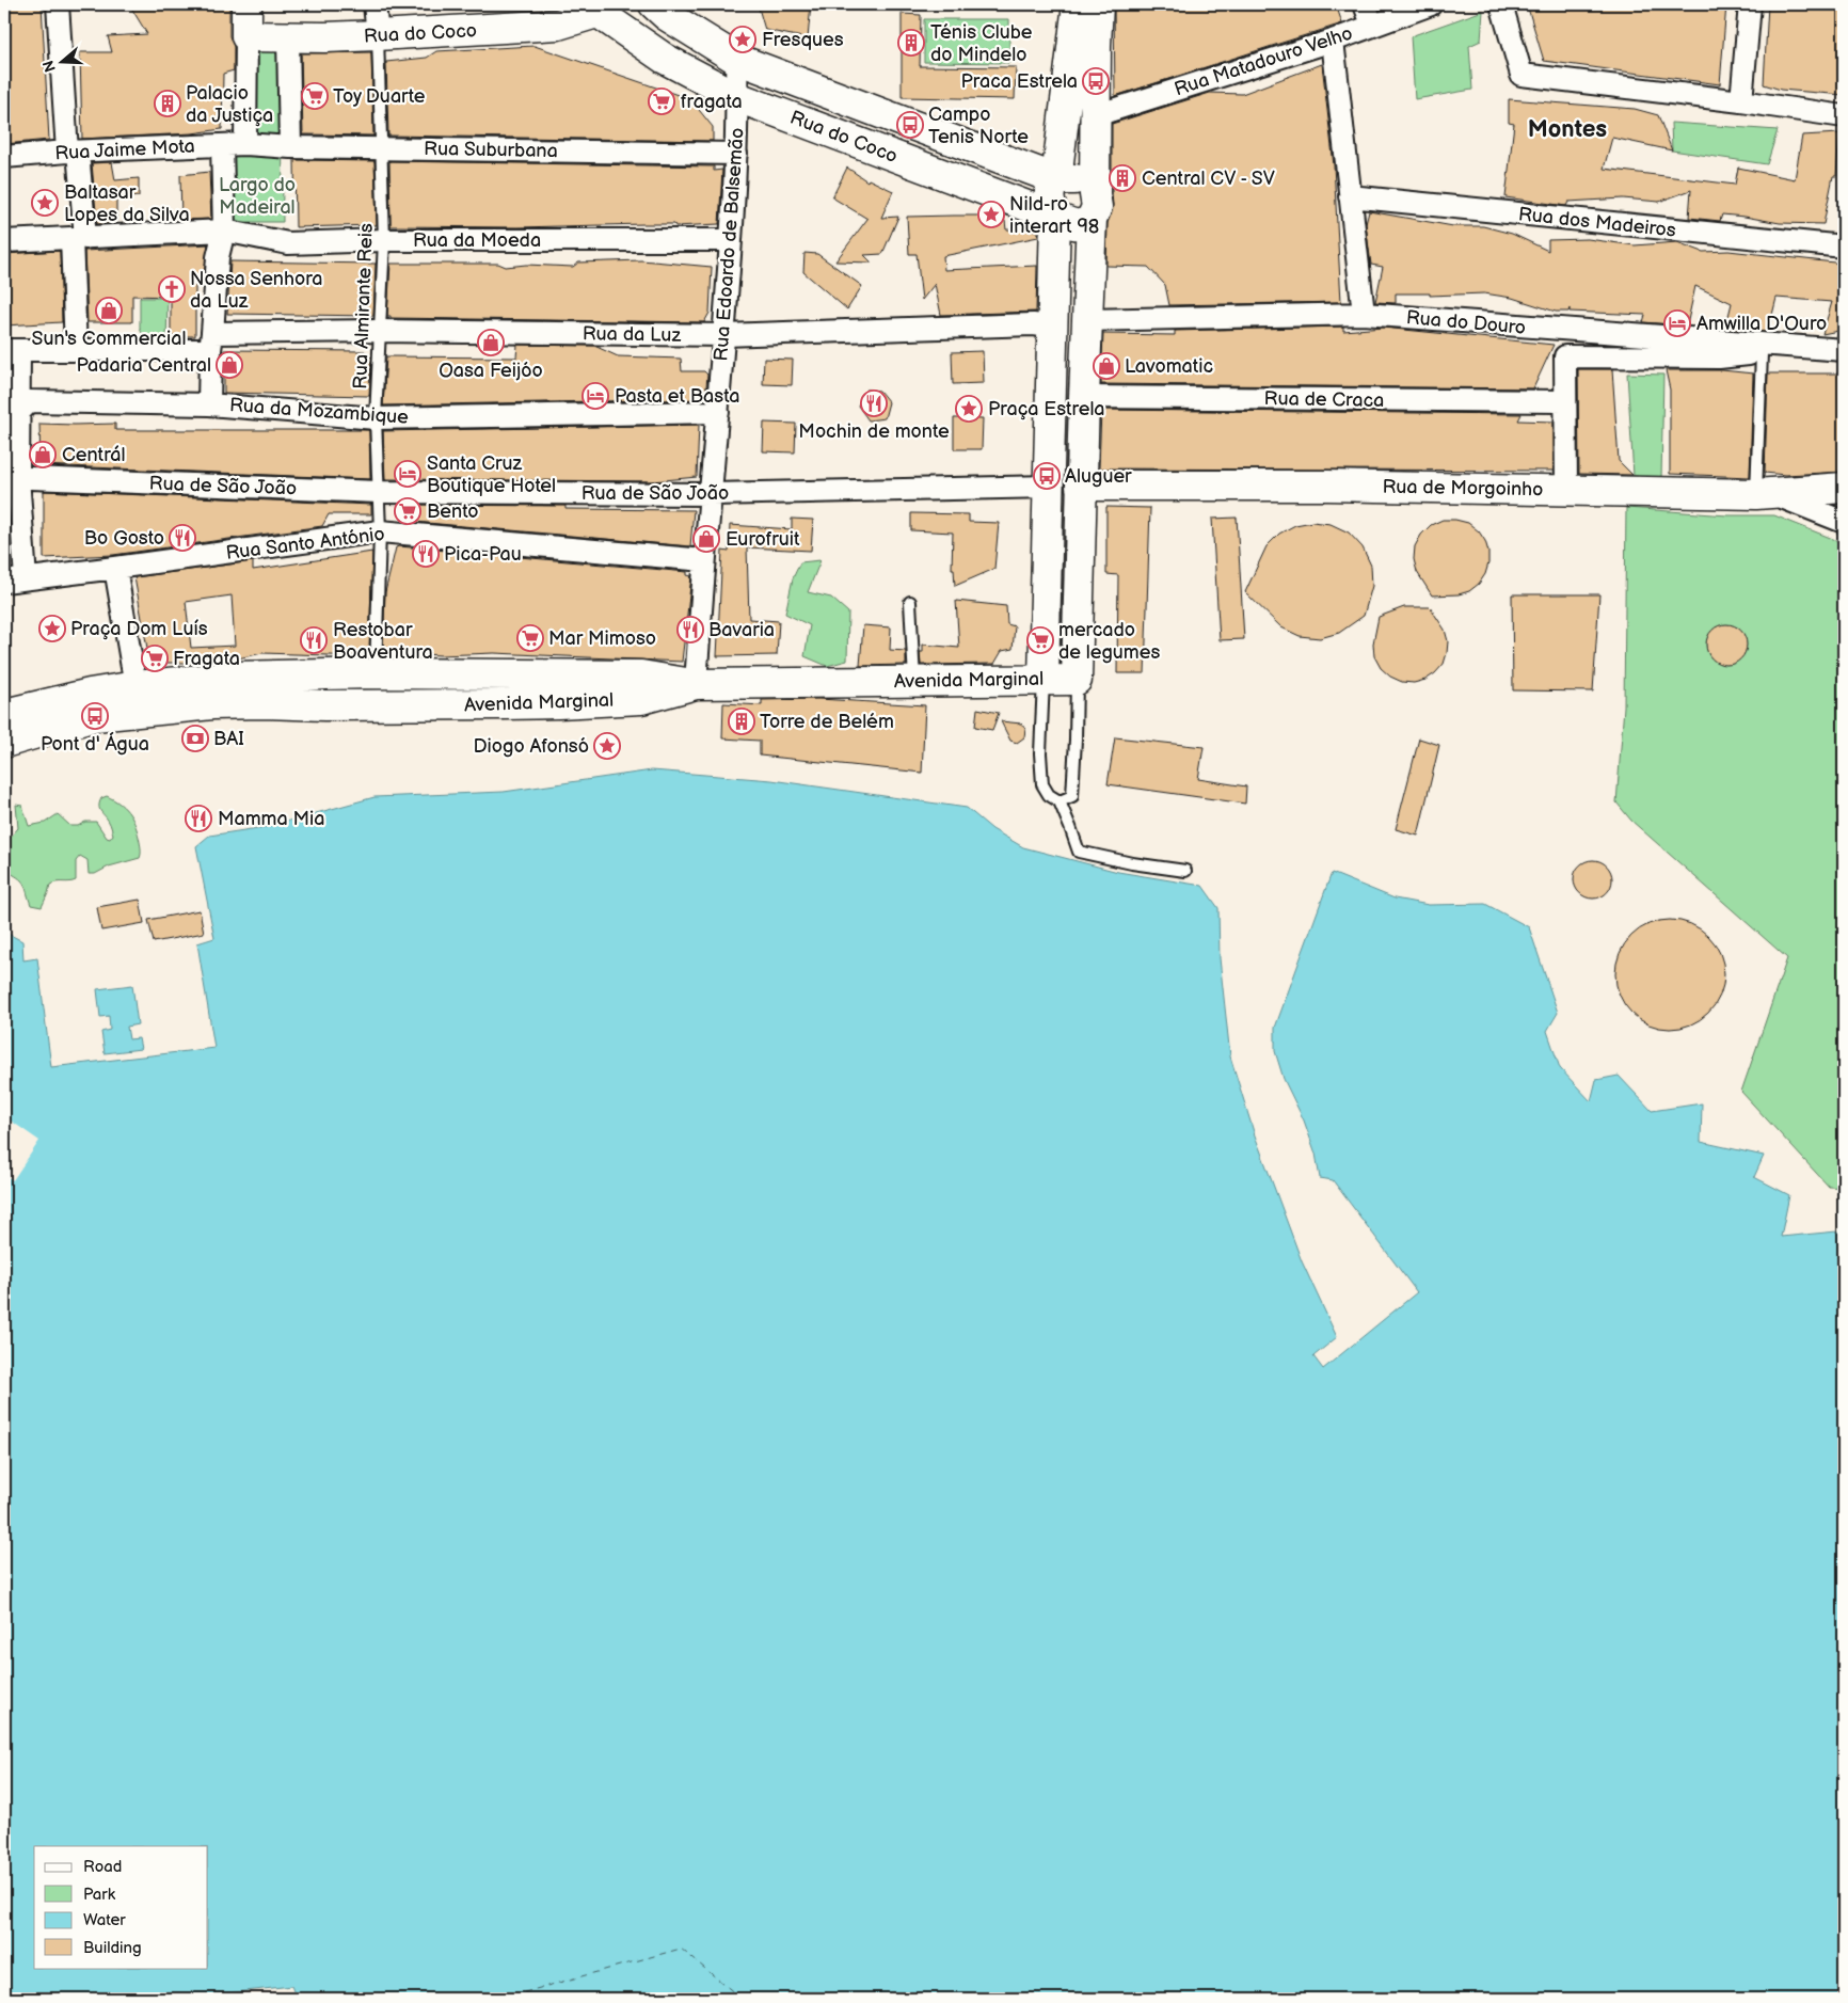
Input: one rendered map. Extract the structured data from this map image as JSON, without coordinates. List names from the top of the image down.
{
  "streets": {
    "main road": ["Rua do Coco", "Rua de Morgoinho", "Avenida Marginal"],
    "street": [
      "Rua Matadouro Velho",
      "Rua Jaime Mota",
      "Rua Suburbana",
      "Rua dos Madeiros",
      "Rua da Moeda",
      "Rua Edoardo de Balsemão",
      "Rua do Douro",
      "Rua da Luz",
      "Rua de Craca",
      "Rua da Mozambique",
      "Rua de São João",
      "Rua Santo António"
    ],
    "lane": ["Rua Almirante Reis"]
  },
  "crossings": [
    ["Rua do Coco", "Rua Edoardo de Balsemão"],
    ["Rua do Coco", "Rua Almirante Reis"],
    ["Rua Jaime Mota", "Rua Suburbana"],
    ["Rua Suburbana", "Rua Edoardo de Balsemão"],
    ["Rua Suburbana", "Rua Almirante Reis"],
    ["Rua da Moeda", "Rua Edoardo de Balsemão"],
    ["Rua da Moeda", "Rua Almirante Reis"],
    ["Rua Edoardo de Balsemão", "Rua da Luz"],
    ["Rua Edoardo de Balsemão", "Rua da Mozambique"],
    ["Rua Edoardo de Balsemão", "Rua de São João"],
    ["Rua Edoardo de Balsemão", "Rua Santo António"],
    ["Rua Edoardo de Balsemão", "Avenida Marginal"],
    ["Rua Almirante Reis", "Rua da Luz"],
    ["Rua Almirante Reis", "Rua da Mozambique"],
    ["Rua Almirante Reis", "Rua de São João"],
    ["Rua Almirante Reis", "Rua Santo António"]
  ],
  "districts": ["Montes"],
  "parks": ["Largo do Madeiral"],
  "places": {
    "place": [
      "Fresques",
      "Baltasar Lopes da Silva",
      "Nild-ro interart 98",
      "Praça Estrela",
      "Praça Dom Luís",
      "Diogo Afonsó"
    ],
    "building": [
      "Ténis Clube do Mindelo",
      "Palacio da Justiça",
      "Central CV - SV",
      "Torre de Belém"
    ],
    "bus stop": [
      "Praca Estrela",
      "Campo Tenis Norte",
      "Aluguer",
      "Pont d' Água"
    ],
    "supermarket": [
      "Toy Duarte",
      "fragata",
      "Bento",
      "Mar Mimoso",
      "mercado de legumes",
      "Fragata"
    ],
    "church": ["Nossa Senhora da Luz"],
    "shop": [
      "Sun's Commercial",
      "Oasa Feijóo",
      "Padaria Central",
      "Lavomatic",
      "Centrál",
      "Eurofruit"
    ],
    "hotel": ["Amwilla D'Ouro", "Pasta et Basta", "Santa Cruz Boutique Hotel"],
    "restaurant": [
      "Mochin de monte",
      "Bo Gosto",
      "Pica-Pau",
      "Bavaria",
      "Restobar Boaventura",
      "Mamma Mia"
    ],
    "bank": ["BAI"]
  },
  "legend": [
    "Road",
    "Park",
    "Water",
    "Building"
  ],
  "north": "left"
}
